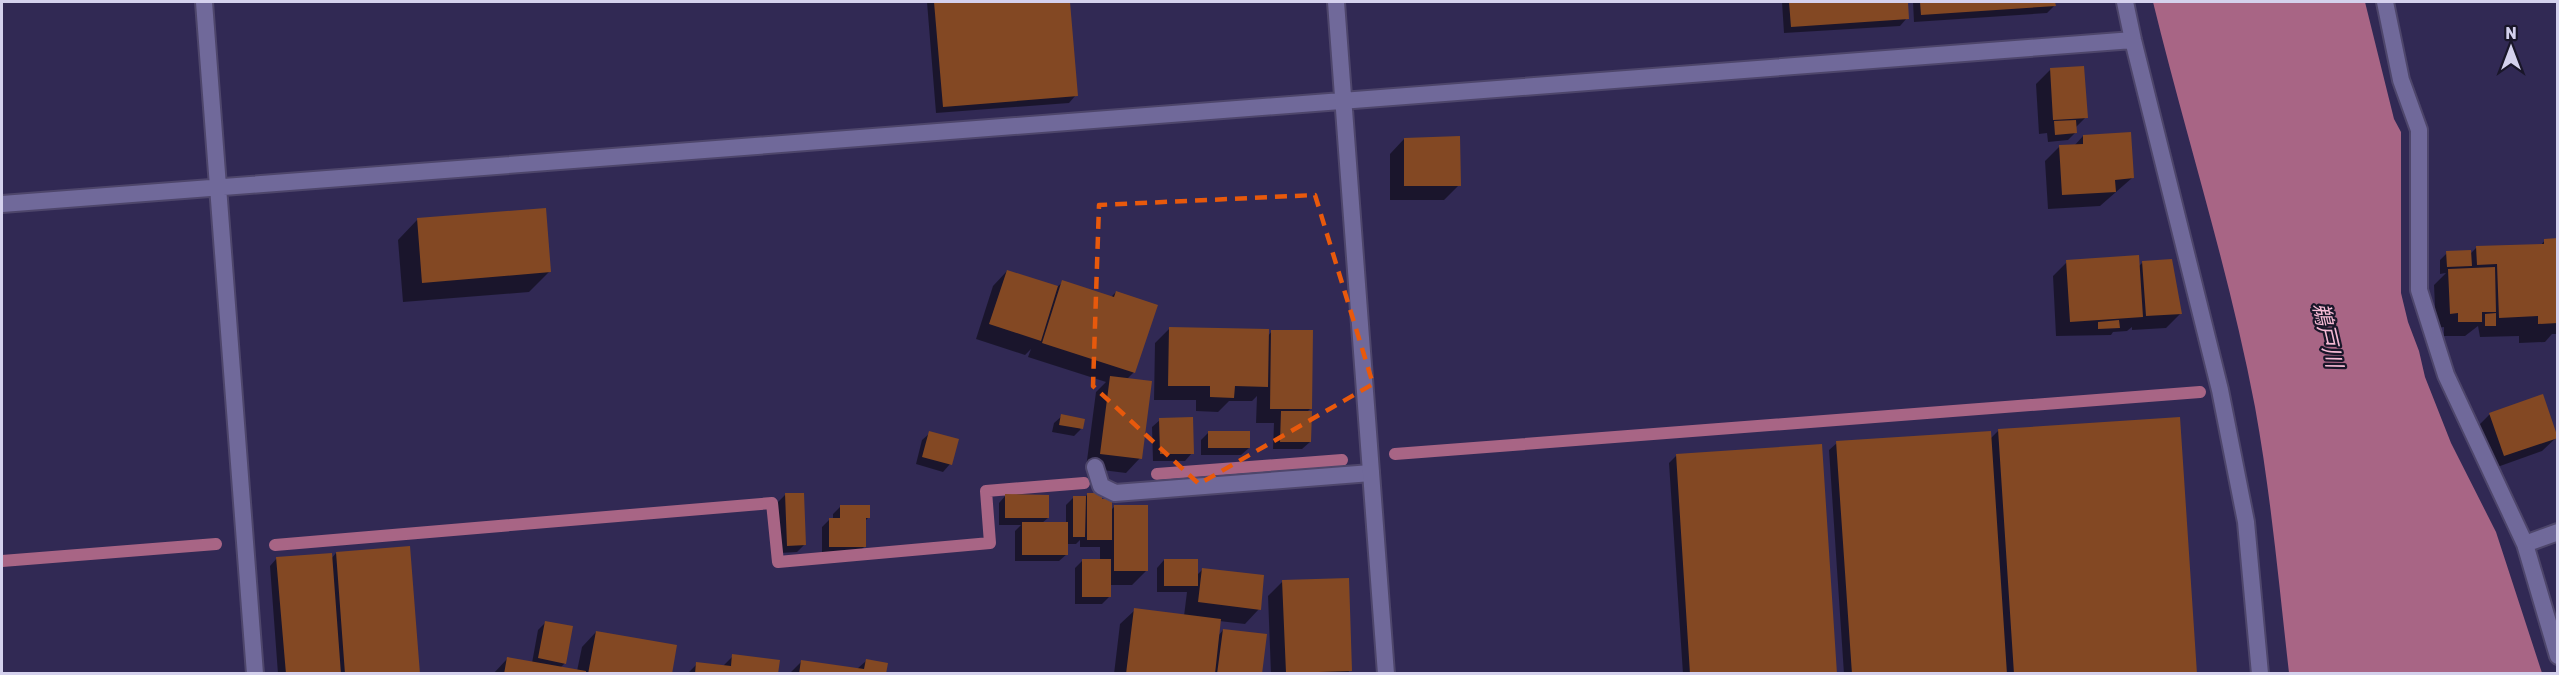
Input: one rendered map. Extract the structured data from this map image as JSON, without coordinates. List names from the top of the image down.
{
  "water": ["鵜戸川"],
  "north": "top"
}
